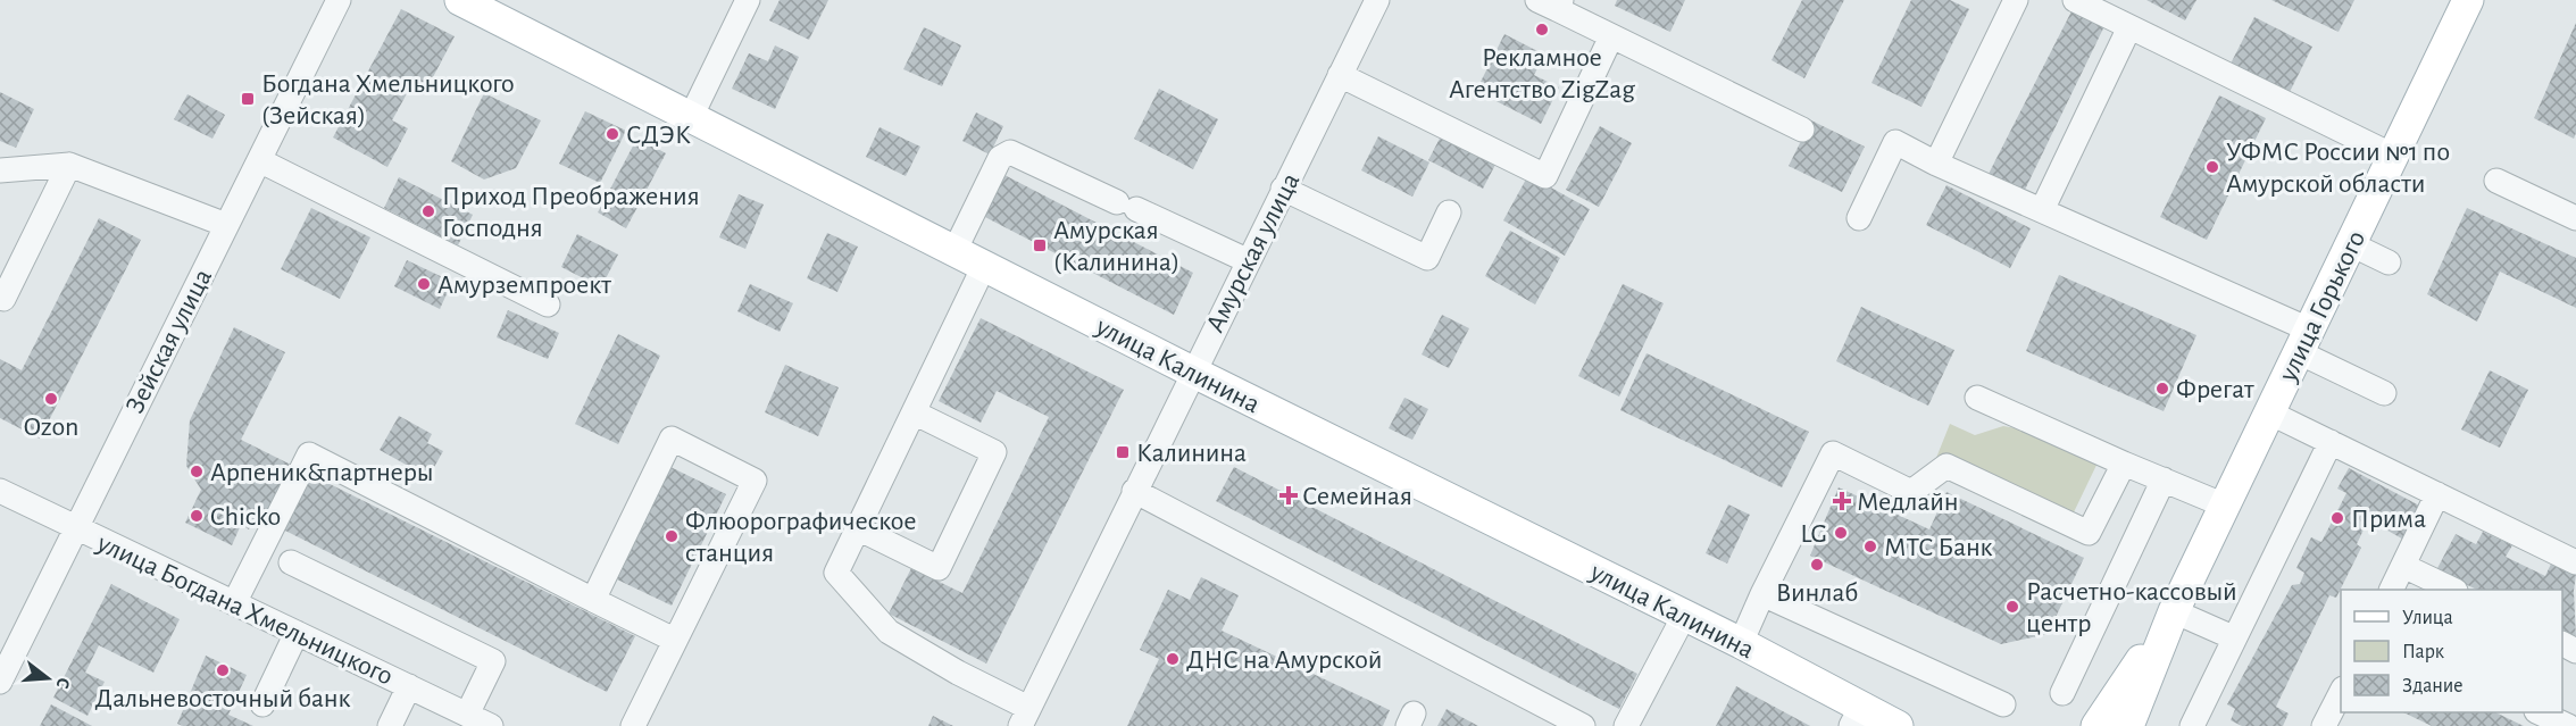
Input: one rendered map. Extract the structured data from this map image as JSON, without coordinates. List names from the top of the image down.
{
  "streets": {
    "main road": ["улица Горького", "улица Калинина"],
    "street": ["Амурская улица", "Зейская улица", "улица Богдана Хмельницкого"]
  },
  "crossings": [
    ["Амурская улица", "улица Калинина"],
    ["Зейская улица", "улица Богдана Хмельницкого"]
  ],
  "places": {
    "other": [
      "Рекламное Агентство ZigZag",
      "СДЭК",
      "УФМС России №1 по Амурской области",
      "Приход Преображения Господня",
      "Амурземпроект",
      "Фрегат",
      "Ozon",
      "Арпеник&партнеры",
      "Chicko",
      "Прима",
      "LG",
      "Флюорографическое станция",
      "МТС Банк",
      "Винлаб",
      "Расчетно-кассовый центр",
      "ДНС на Амурской",
      "Дальневосточный банк"
    ],
    "transit": ["Богдана Хмельницкого (Зейская)", "Амурская (Калинина)", "Калинина"],
    "health": ["Семейная", "Медлайн"]
  },
  "legend": ["Улица", "Парк", "Здание"],
  "north": "right"
}
